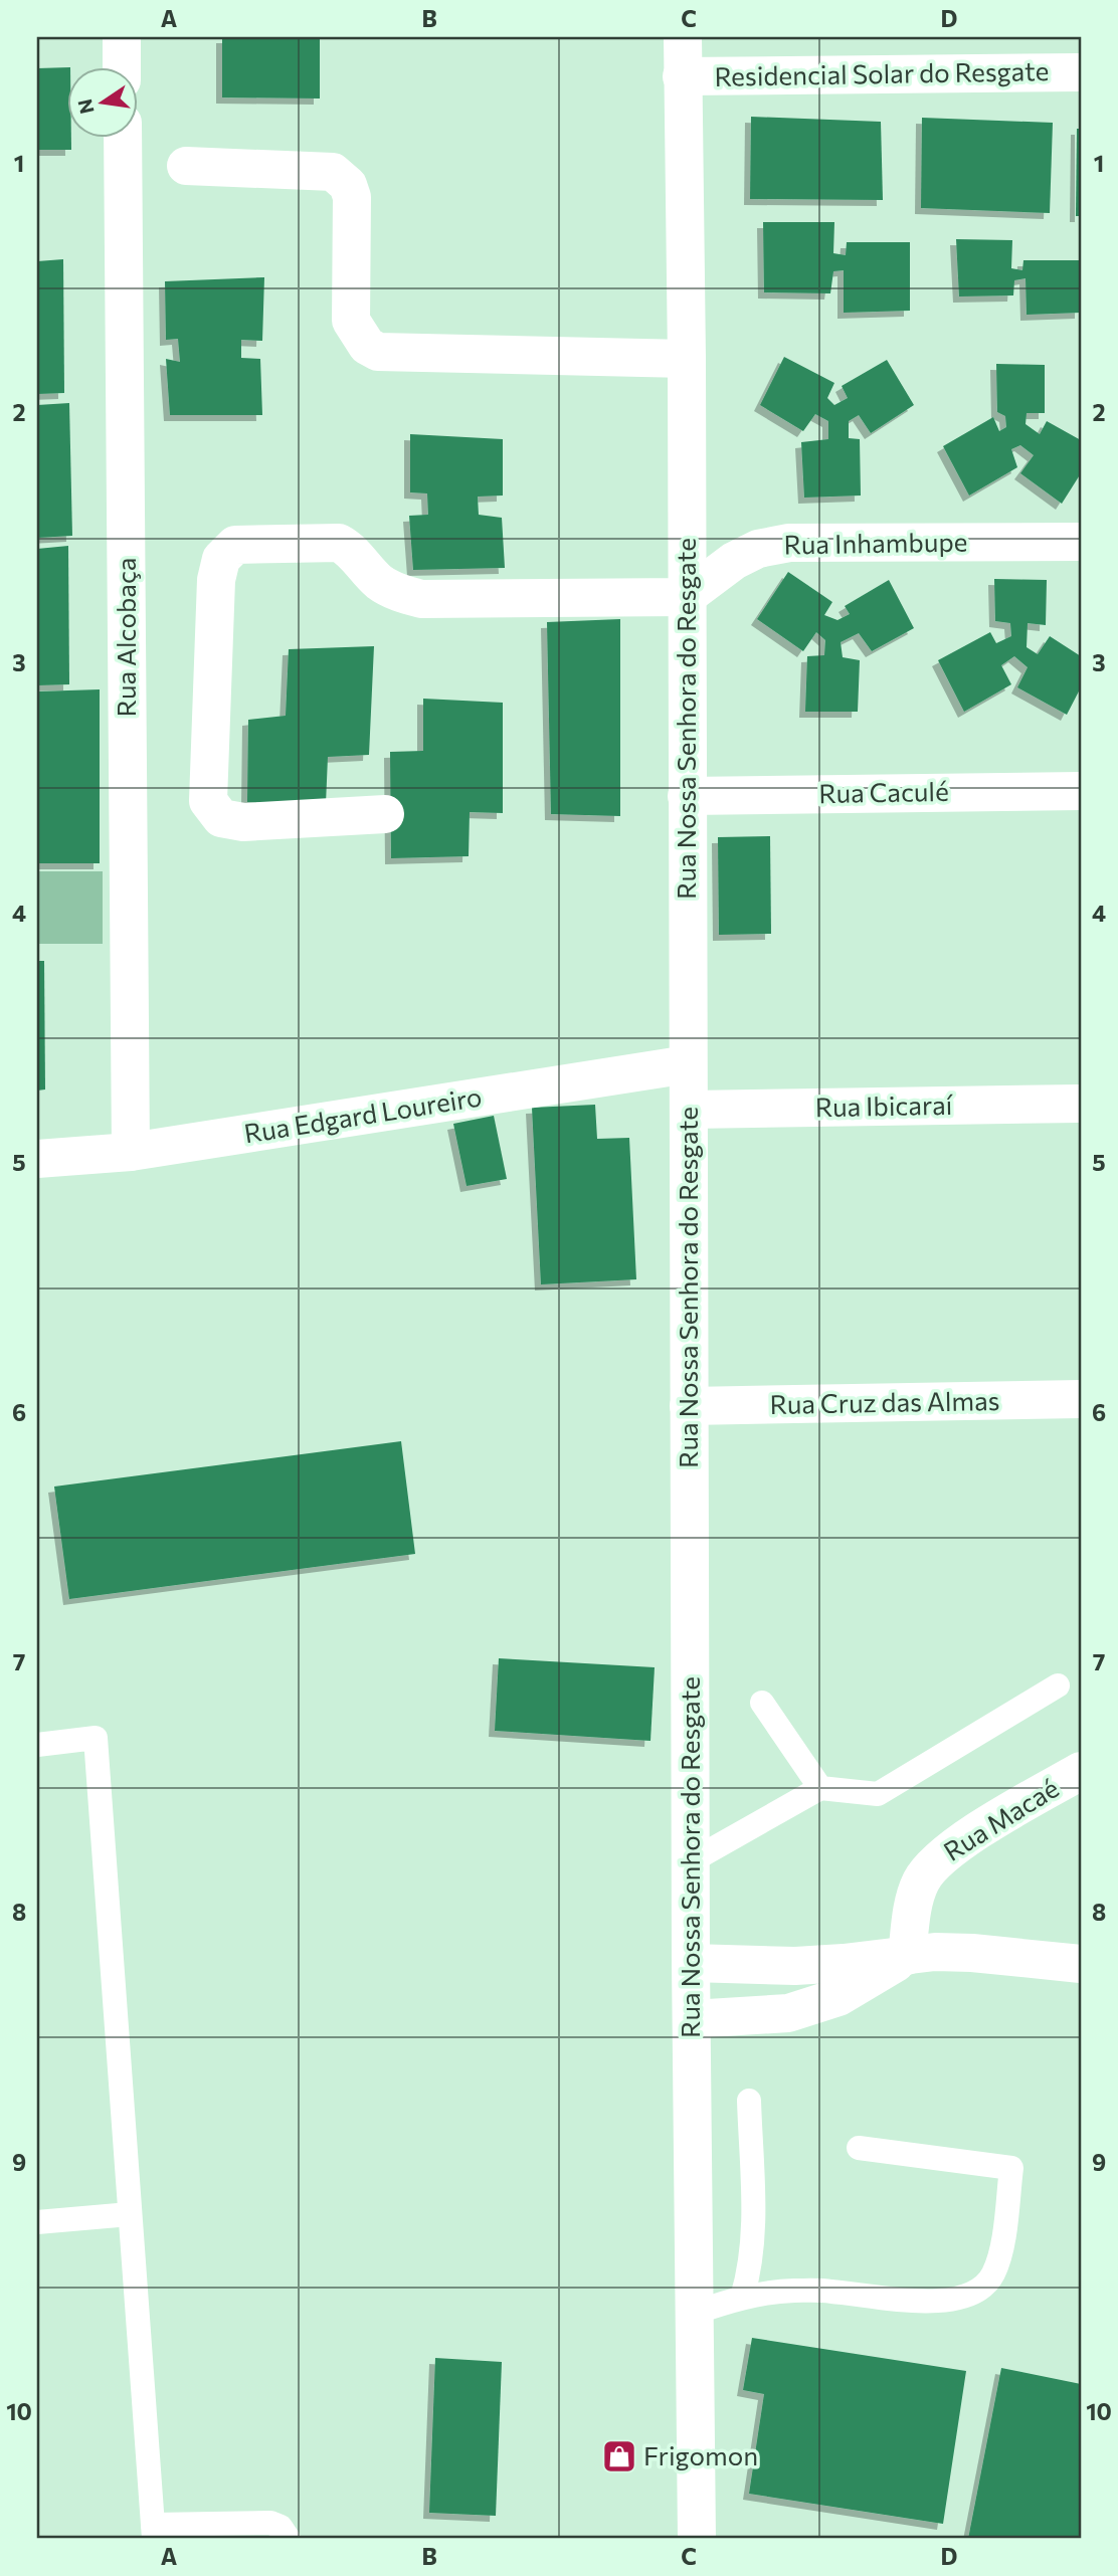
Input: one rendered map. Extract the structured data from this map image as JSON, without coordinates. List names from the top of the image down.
{
  "streets": {
    "street": [
      "Residencial Solar do Resgate",
      "Rua Inhambupe",
      "Rua Alcobaça",
      "Rua Nossa Senhora do Resgate",
      "Rua Caculé",
      "Rua Ibicaraí",
      "Rua Edgard Loureiro",
      "Rua Cruz das Almas",
      "Rua Macaé"
    ]
  },
  "crossings": [
    ["Residencial Solar do Resgate", "Rua Nossa Senhora do Resgate"],
    ["Rua Inhambupe", "Rua Nossa Senhora do Resgate"],
    ["Rua Alcobaça", "Rua Edgard Loureiro"],
    ["Rua Nossa Senhora do Resgate", "Rua Caculé"],
    ["Rua Nossa Senhora do Resgate", "Rua Ibicaraí"],
    ["Rua Nossa Senhora do Resgate", "Rua Edgard Loureiro"],
    ["Rua Nossa Senhora do Resgate", "Rua Cruz das Almas"]
  ],
  "places": {
    "shop": ["Frigomon"]
  },
  "north": "left",
  "grid": {
    "columns": [
      "A",
      "B",
      "C",
      "D"
    ],
    "rows": [
      "1",
      "2",
      "3",
      "4",
      "5",
      "6",
      "7",
      "8",
      "9",
      "10"
    ]
  }
}
